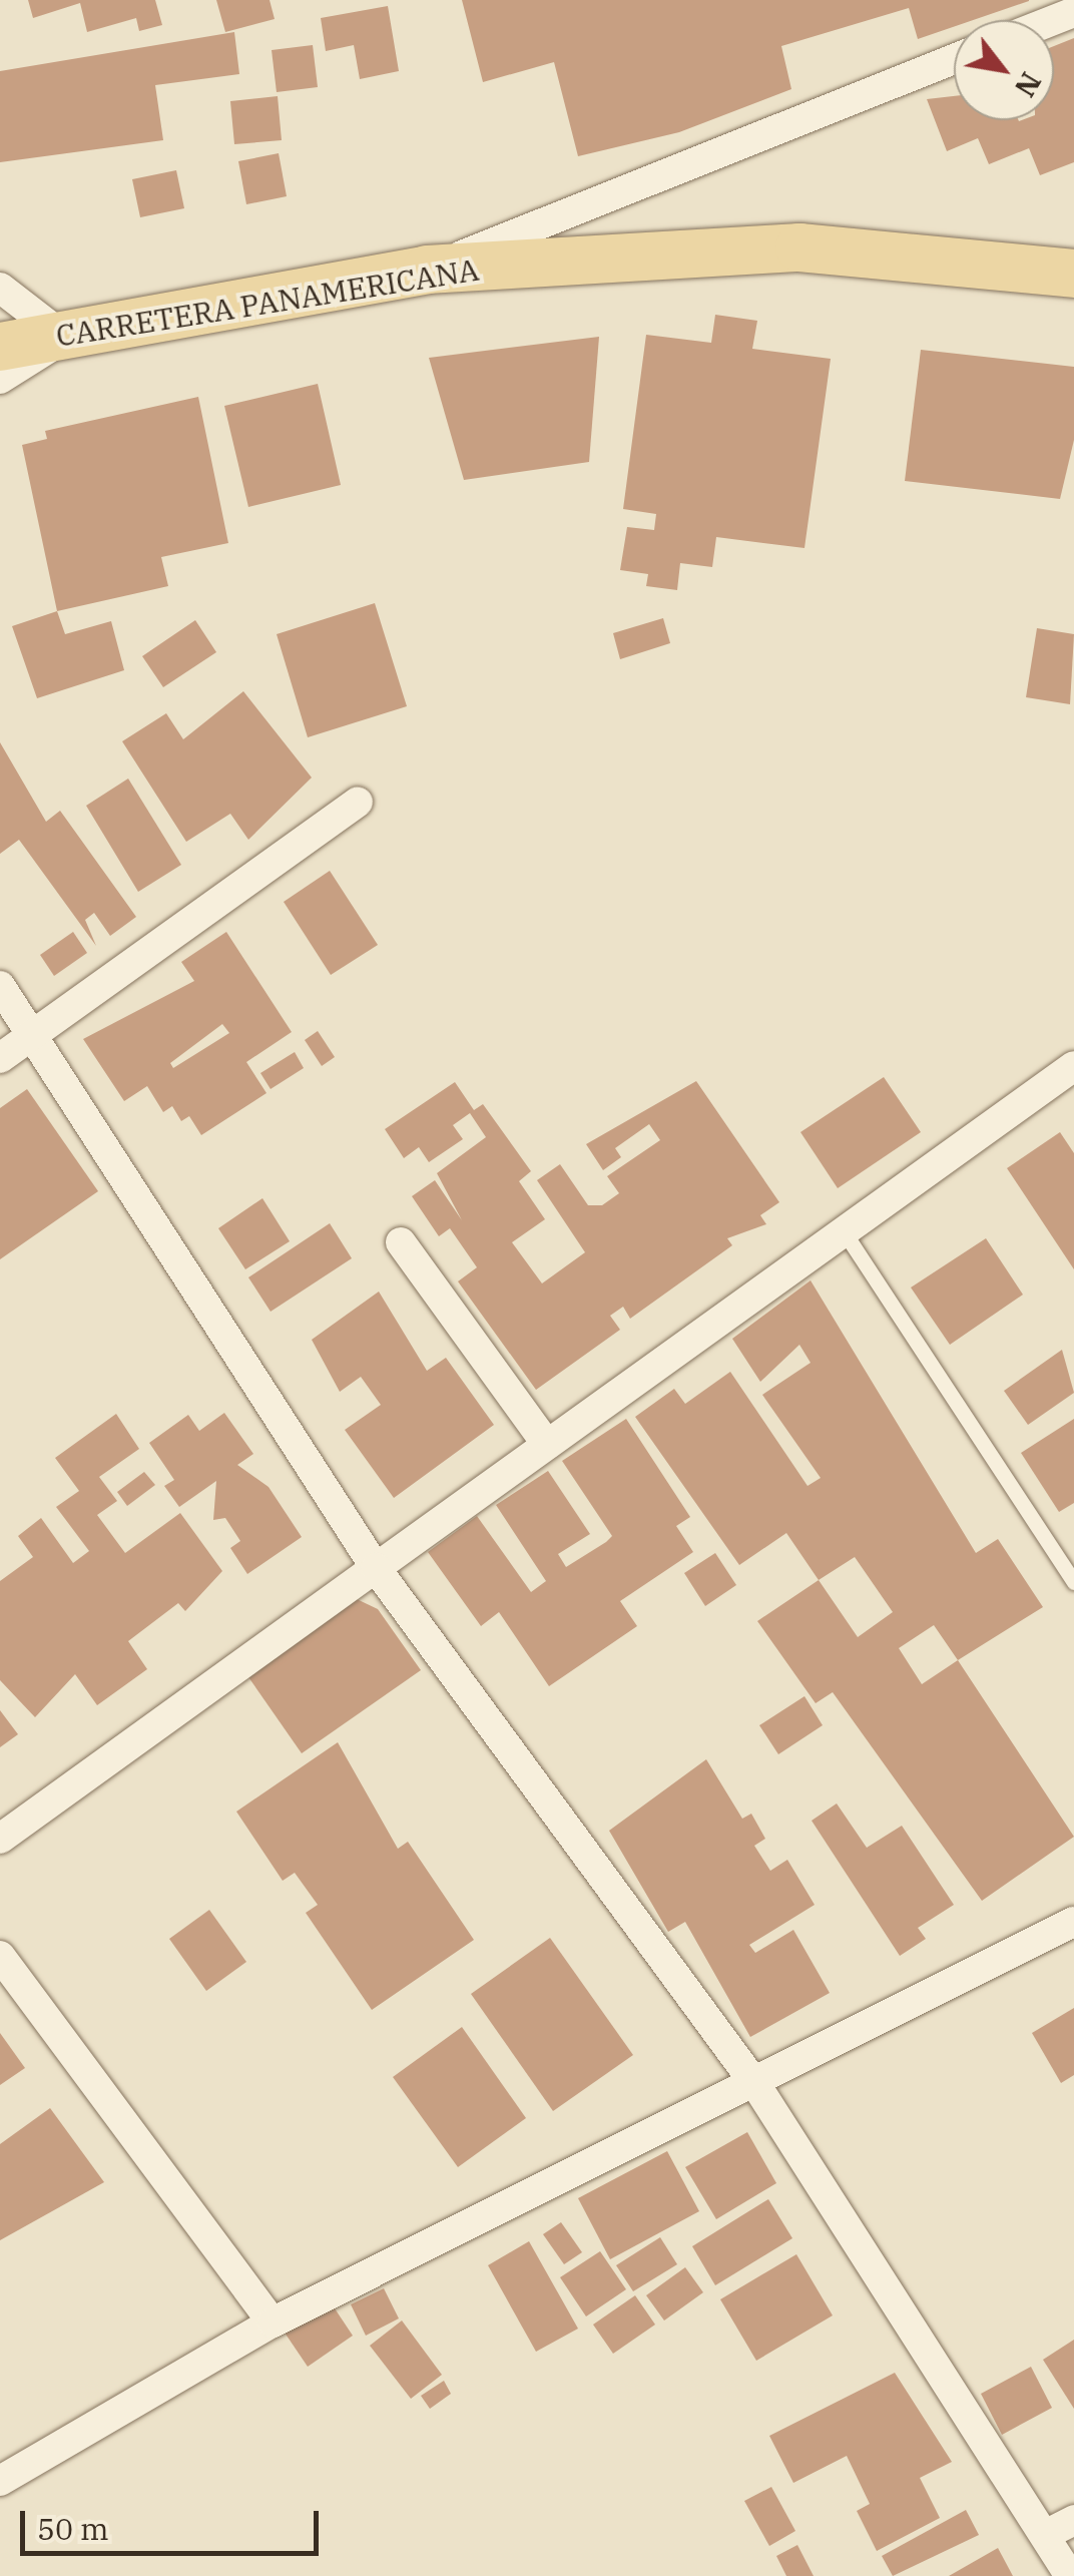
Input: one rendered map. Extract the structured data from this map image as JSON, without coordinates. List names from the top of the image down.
{
  "streets": {
    "main road": ["CARRETERA PANAMERICANA"]
  },
  "scale_bar": "50 m",
  "north": "bottom right"
}
